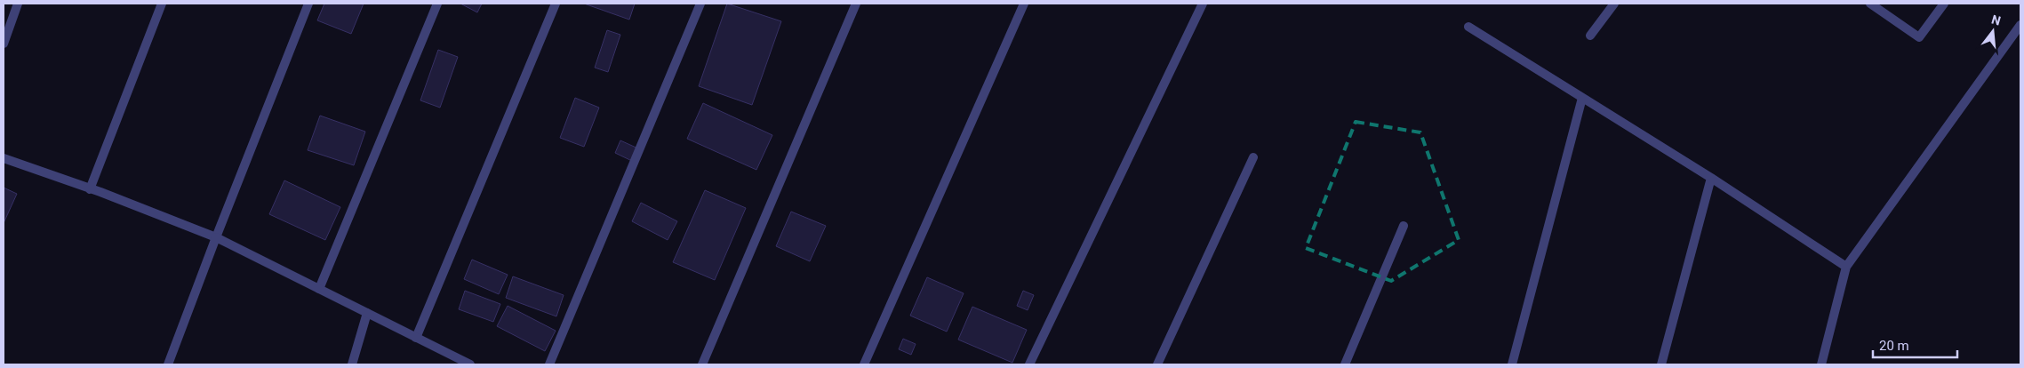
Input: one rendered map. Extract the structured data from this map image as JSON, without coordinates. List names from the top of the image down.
{
  "scale_bar": "20 m",
  "north": "top"
}
